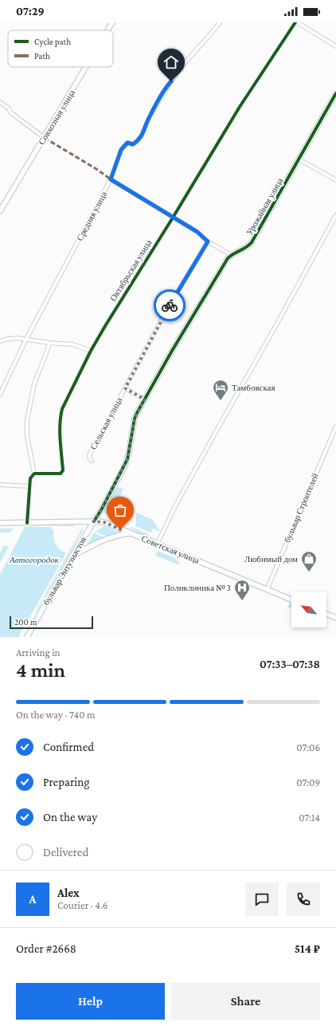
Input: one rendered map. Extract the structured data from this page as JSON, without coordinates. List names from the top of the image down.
{
  "streets": {
    "street": [
      "Совхозная улица",
      "Урожайная улица",
      "Средняя улица",
      "Октябрьская улица",
      "Сельская улица",
      "бульвар Строителей",
      "Советская улица",
      "бульвар Энтузиастов"
    ]
  },
  "crossings": [
    ["Урожайная улица", "Советская улица"],
    ["Урожайная улица", "бульвар Энтузиастов"],
    ["бульвар Строителей", "Советская улица"],
    ["Советская улица", "бульвар Энтузиастов"]
  ],
  "parks": ["Автогородок"],
  "places": {
    "hotel": ["Тамбовская"],
    "shop": ["Любимый дом"],
    "hospital": ["Поликлиника № 3"]
  },
  "legend": ["Cycle path", "Path"],
  "scale_bar": "200 m",
  "north": "top left",
  "page": {
    "status": "07:29",
    "scale": "200 m",
    "heading": ["4 min", "Arriving in", "07:33–07:38"],
    "panel": [
      "Alex",
      "Courier · 4.6",
      "Order #2668",
      "514 ₽"
    ],
    "bar": "On the way · 740 m",
    "list": [
      ["Confirmed", "07:06"],
      ["Preparing", "07:09"],
      ["On the way", "07:14"],
      "Delivered"
    ],
    "round": "A",
    "buttons": ["Help", "Share"]
  }
}
